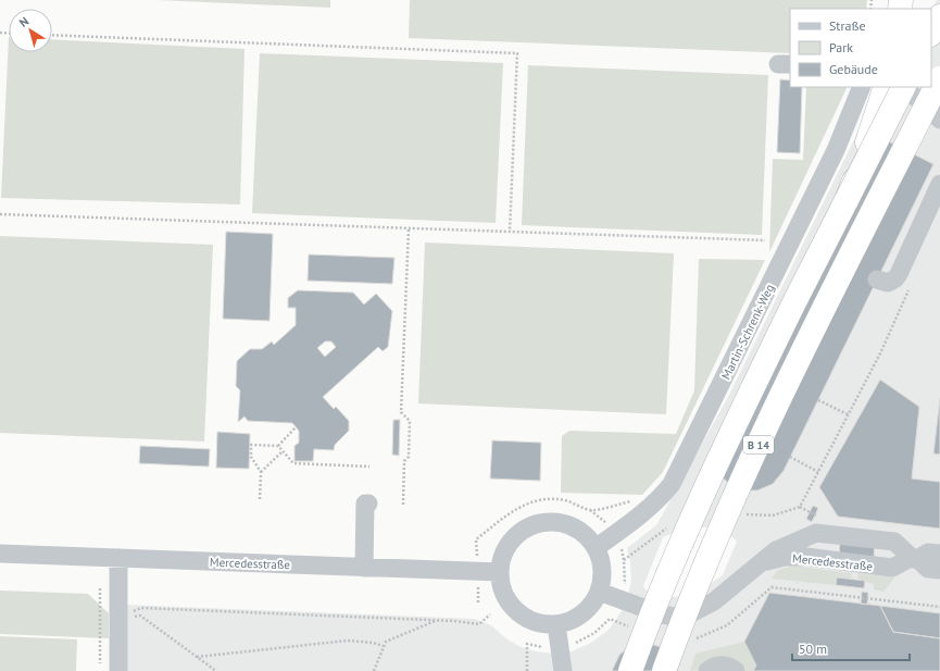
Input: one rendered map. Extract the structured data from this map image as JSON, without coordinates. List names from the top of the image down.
{
  "streets": {
    "highway": ["B 14"],
    "street": ["Martin-Schrenk-Weg", "Mercedesstraße"]
  },
  "crossings": [
    ["Martin-Schrenk-Weg", "Mercedesstraße"]
  ],
  "legend": ["Straße", "Park", "Gebäude"],
  "scale_bar": "50 m",
  "north": "top left"
}
